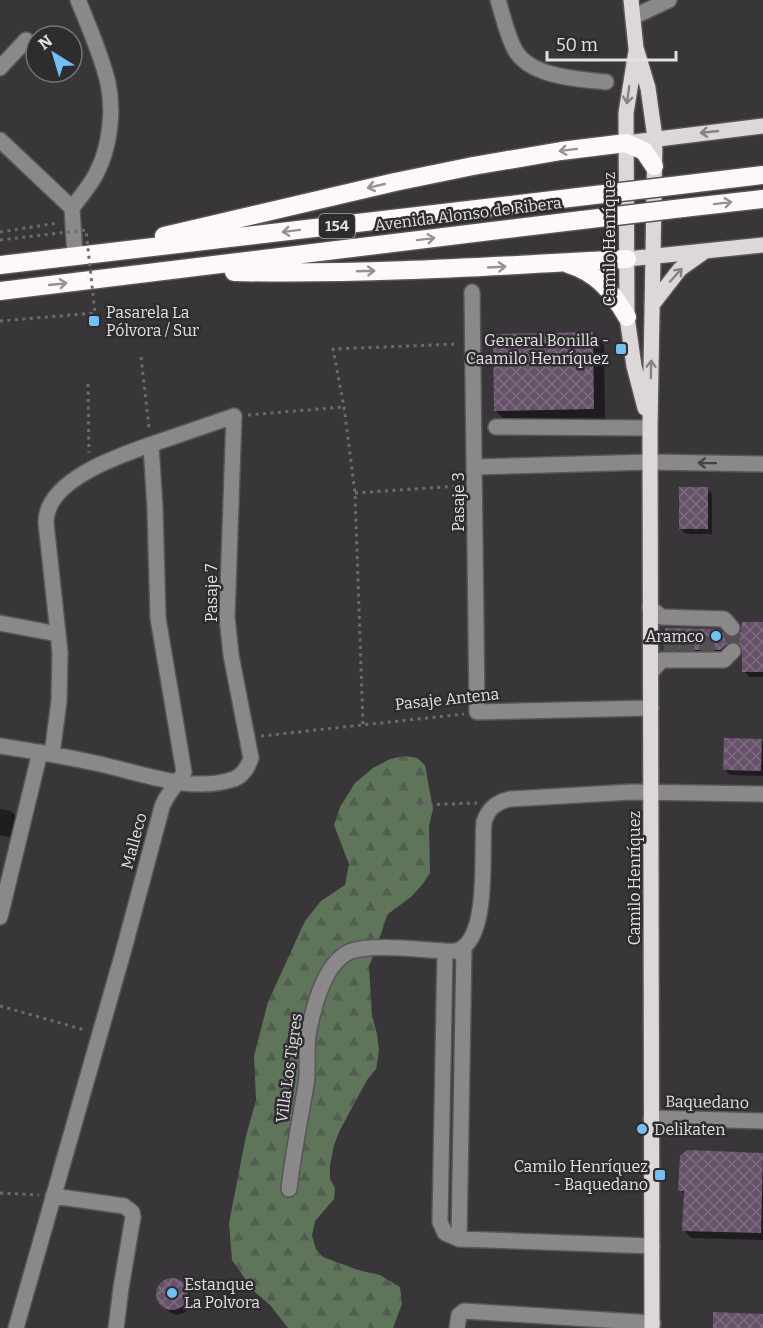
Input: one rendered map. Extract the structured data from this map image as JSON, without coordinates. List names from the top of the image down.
{
  "streets": {
    "highway": ["Avenida Alonso de Ribera", "154"],
    "main road": ["Camilo Henríquez"],
    "street": [
      "Pasaje 3",
      "Pasaje 7",
      "Pasaje Antena",
      "Malleco",
      "Villa Los Tigres",
      "Baquedano"
    ]
  },
  "crossings": [
    ["Camilo Henríquez", "Pasaje Antena"],
    ["Camilo Henríquez", "Baquedano"],
    ["Pasaje 3", "Pasaje Antena"],
    ["Pasaje 7", "Pasaje Antena"],
    ["Pasaje 7", "Malleco"]
  ],
  "places": {
    "transit": ["Pasarela La Pólvora / Sur", "General Bonilla - Caamilo Henríquez", "Camilo Henríquez - Baquedano"],
    "other": ["Aramco", "Delikaten", "Estanque La Polvora"]
  },
  "scale_bar": "50 m",
  "north": "top left"
}
